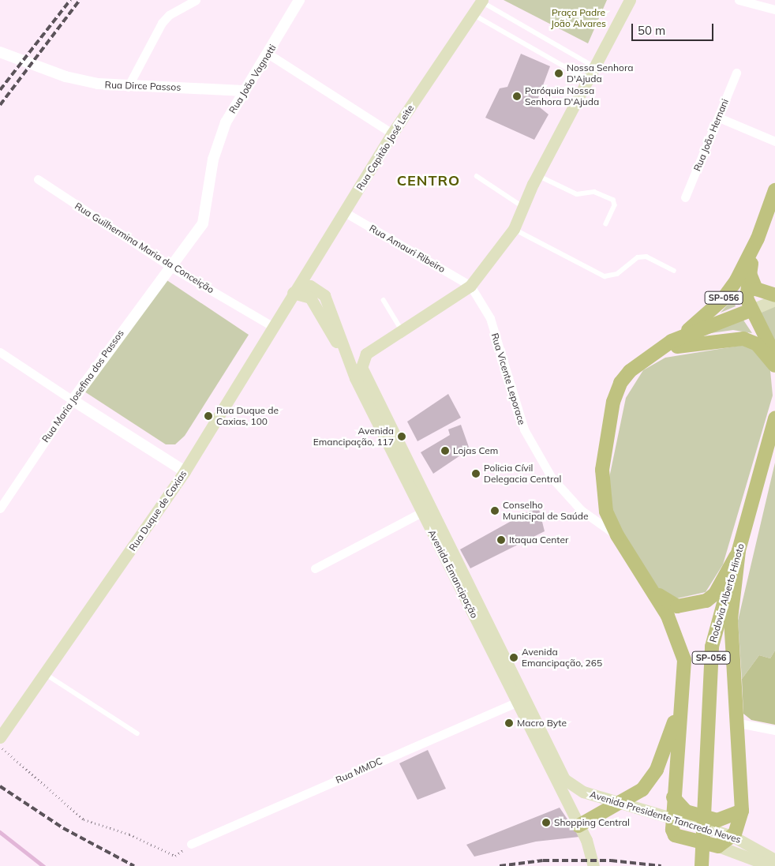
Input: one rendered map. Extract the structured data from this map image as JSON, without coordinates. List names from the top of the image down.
{
  "streets": {
    "main road": [
      "Rua Capitão José Leite",
      "SP-056",
      "Rua Duque de Caxias",
      "Avenida Emancipação",
      "Rodovia Alberto Hinoto",
      "Avenida Presidente Tancredo Neves"
    ],
    "street": [
      "Rua João Vagnotti",
      "Rua Dirce Passos",
      "Rua João Hernani",
      "Rua Guilhermina Maria da Conceição",
      "Rua Amauri Ribeiro",
      "Rua Vicente Leporace",
      "Rua Maria Josefina dos Passos",
      "Rua MMDC"
    ]
  },
  "crossings": [
    ["Rua João Vagnotti", "Rua Dirce Passos"],
    ["Rua João Vagnotti", "Rua Guilhermina Maria da Conceição"],
    ["Rua João Vagnotti", "Rua Maria Josefina dos Passos"],
    ["Rua Capitão José Leite", "Rua Amauri Ribeiro"],
    ["Rua Capitão José Leite", "Rua Duque de Caxias"],
    ["Rua Guilhermina Maria da Conceição", "Rua Maria Josefina dos Passos"],
    ["Rua Guilhermina Maria da Conceição", "Rua Duque de Caxias"],
    ["Rua Amauri Ribeiro", "Rua Vicente Leporace"],
    ["SP-056", "Rua Vicente Leporace"],
    ["Avenida Emancipação", "Rua MMDC"],
    ["Avenida Emancipação", "Avenida Presidente Tancredo Neves"]
  ],
  "districts": ["CENTRO"],
  "parks": ["Praça Padre João Alvares"],
  "places": [
    "Nossa Senhora D'Ajuda",
    "Paróquia Nossa Senhora D'Ajuda",
    "Rua Duque de Caxias, 100",
    "Avenida Emancipação, 117",
    "Lojas Cem",
    "Policia Cívil Delegacia Central",
    "Conselho Municipal de Saúde",
    "Itaqua Center",
    "Avenida Emancipação, 265",
    "Macro Byte",
    "Shopping Central"
  ],
  "scale_bar": "50 m"
}
